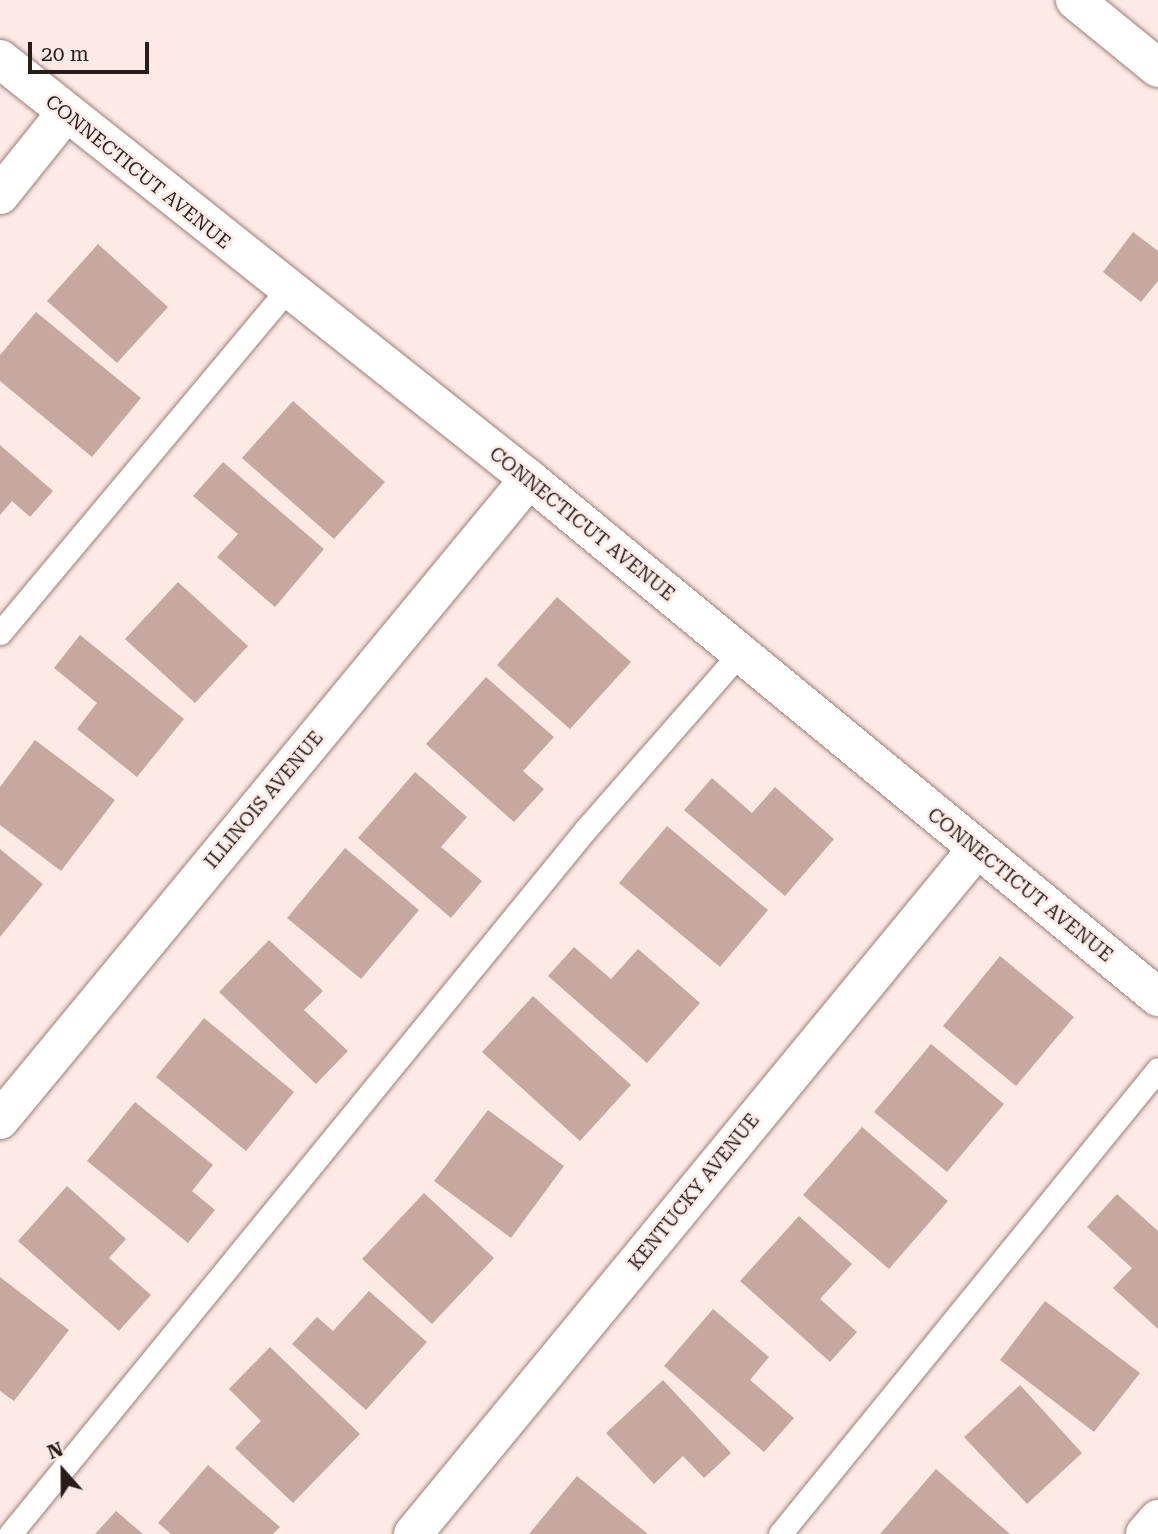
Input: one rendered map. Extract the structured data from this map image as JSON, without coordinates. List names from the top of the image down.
{
  "streets": {
    "street": ["CONNECTICUT AVENUE", "ILLINOIS AVENUE", "KENTUCKY AVENUE"]
  },
  "crossings": [
    ["CONNECTICUT AVENUE", "ILLINOIS AVENUE"],
    ["CONNECTICUT AVENUE", "KENTUCKY AVENUE"]
  ],
  "scale_bar": "20 m",
  "north": "top"
}
